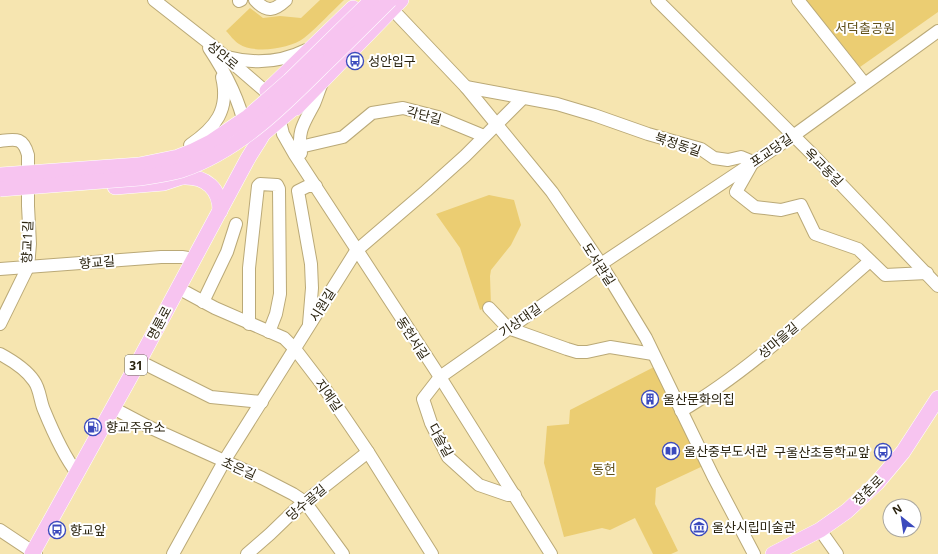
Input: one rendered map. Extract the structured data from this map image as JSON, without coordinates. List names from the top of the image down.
{
  "streets": {
    "main road": ["명륜로", "31", "장춘로"],
    "street": [
      "성안로",
      "각단길",
      "북정동길",
      "포교당길",
      "옥교동길",
      "향교1길",
      "향교길",
      "도서관길",
      "시원길",
      "기상대길",
      "동헌서길",
      "성마을길",
      "지예길",
      "다슬길",
      "초은길",
      "당수골길"
    ]
  },
  "crossings": [
    ["각단길", "시원길"],
    ["북정동길", "포교당길"],
    ["북정동길", "도서관길"],
    ["북정동길", "시원길"],
    ["포교당길", "옥교동길"],
    ["포교당길", "도서관길"],
    ["포교당길", "기상대길"],
    ["향교1길", "향교길"],
    ["향교길", "명륜로"],
    ["도서관길", "시원길"],
    ["도서관길", "기상대길"],
    ["도서관길", "성마을길"],
    ["시원길", "동헌서길"],
    ["시원길", "지예길"],
    ["시원길", "초은길"],
    ["기상대길", "동헌서길"],
    ["기상대길", "다슬길"],
    ["명륜로", "지예길"],
    ["명륜로", "초은길"],
    ["동헌서길", "다슬길"],
    ["지예길", "당수골길"],
    ["초은길", "당수골길"]
  ],
  "parks": ["서덕출공원", "동헌"],
  "places": {
    "bus stop": ["성안입구", "구울산초등학교앞", "향교앞"],
    "building": ["울산문화의집"],
    "fuel station": ["향교주유소"],
    "library": ["울산중부도서관"],
    "museum": ["울산시립미술관"]
  },
  "north": "top left"
}
